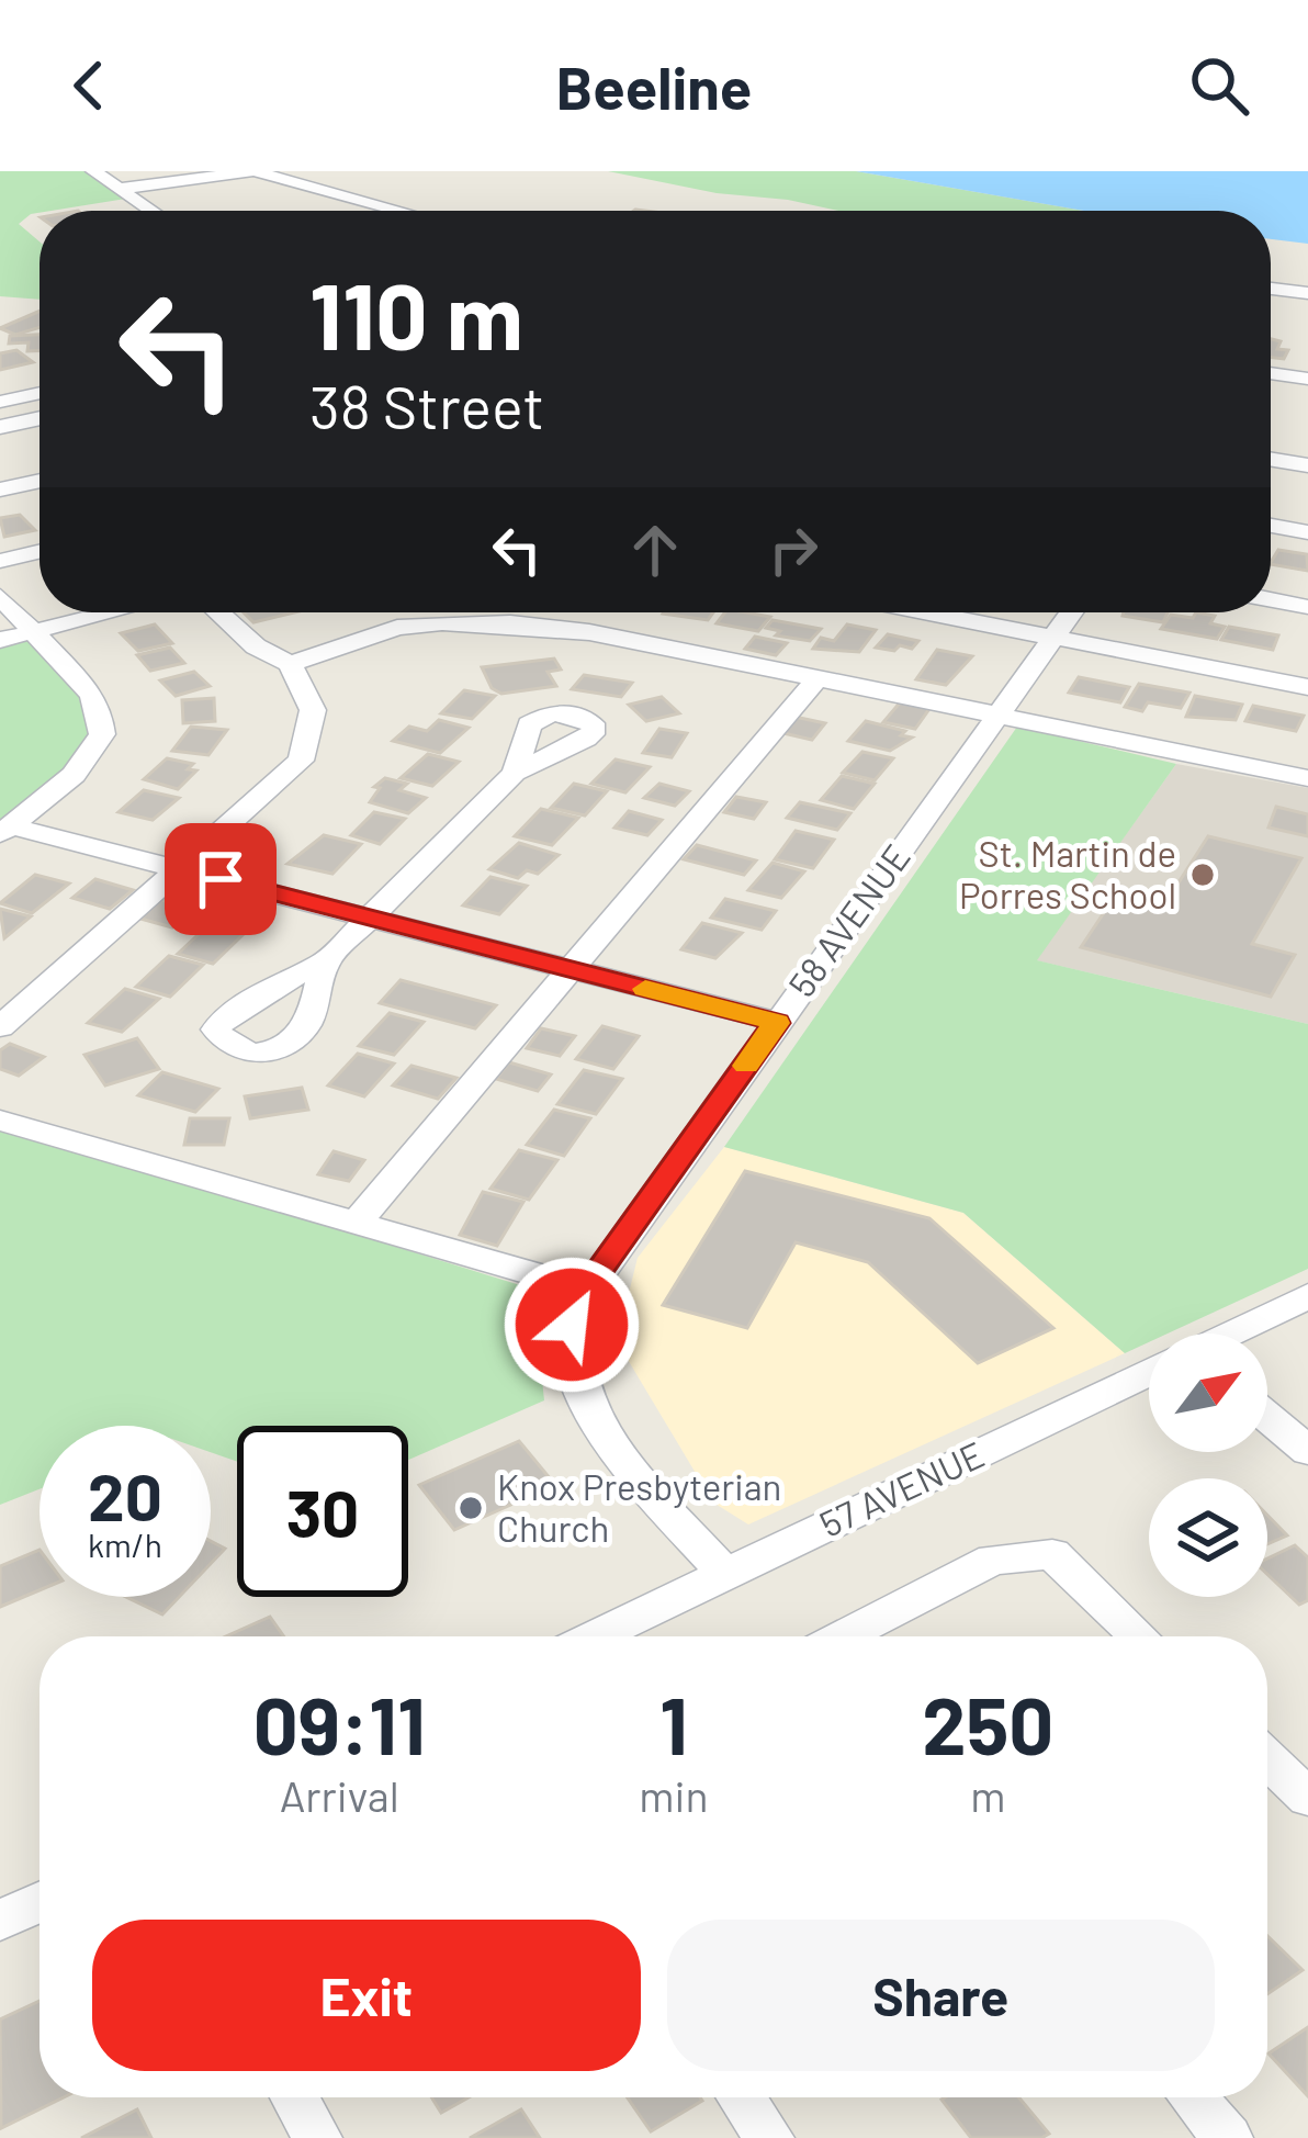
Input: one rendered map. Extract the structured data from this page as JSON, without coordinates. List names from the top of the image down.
{
  "streets": {
    "street": ["58 AVENUE", "57 AVENUE"]
  },
  "crossings": [
    ["58 AVENUE", "57 AVENUE"]
  ],
  "places": ["St. Martin de Porres School", "Knox Presbyterian Church"],
  "north": "top right",
  "page": {
    "header": "Beeline",
    "turn": ["110 m", "38 Street"],
    "speed": "20 km/h",
    "limit": "30",
    "eta": [
      "09:11",
      "Arrival",
      "1",
      "min",
      "250",
      "m"
    ],
    "buttons": ["Exit", "Share"]
  }
}
